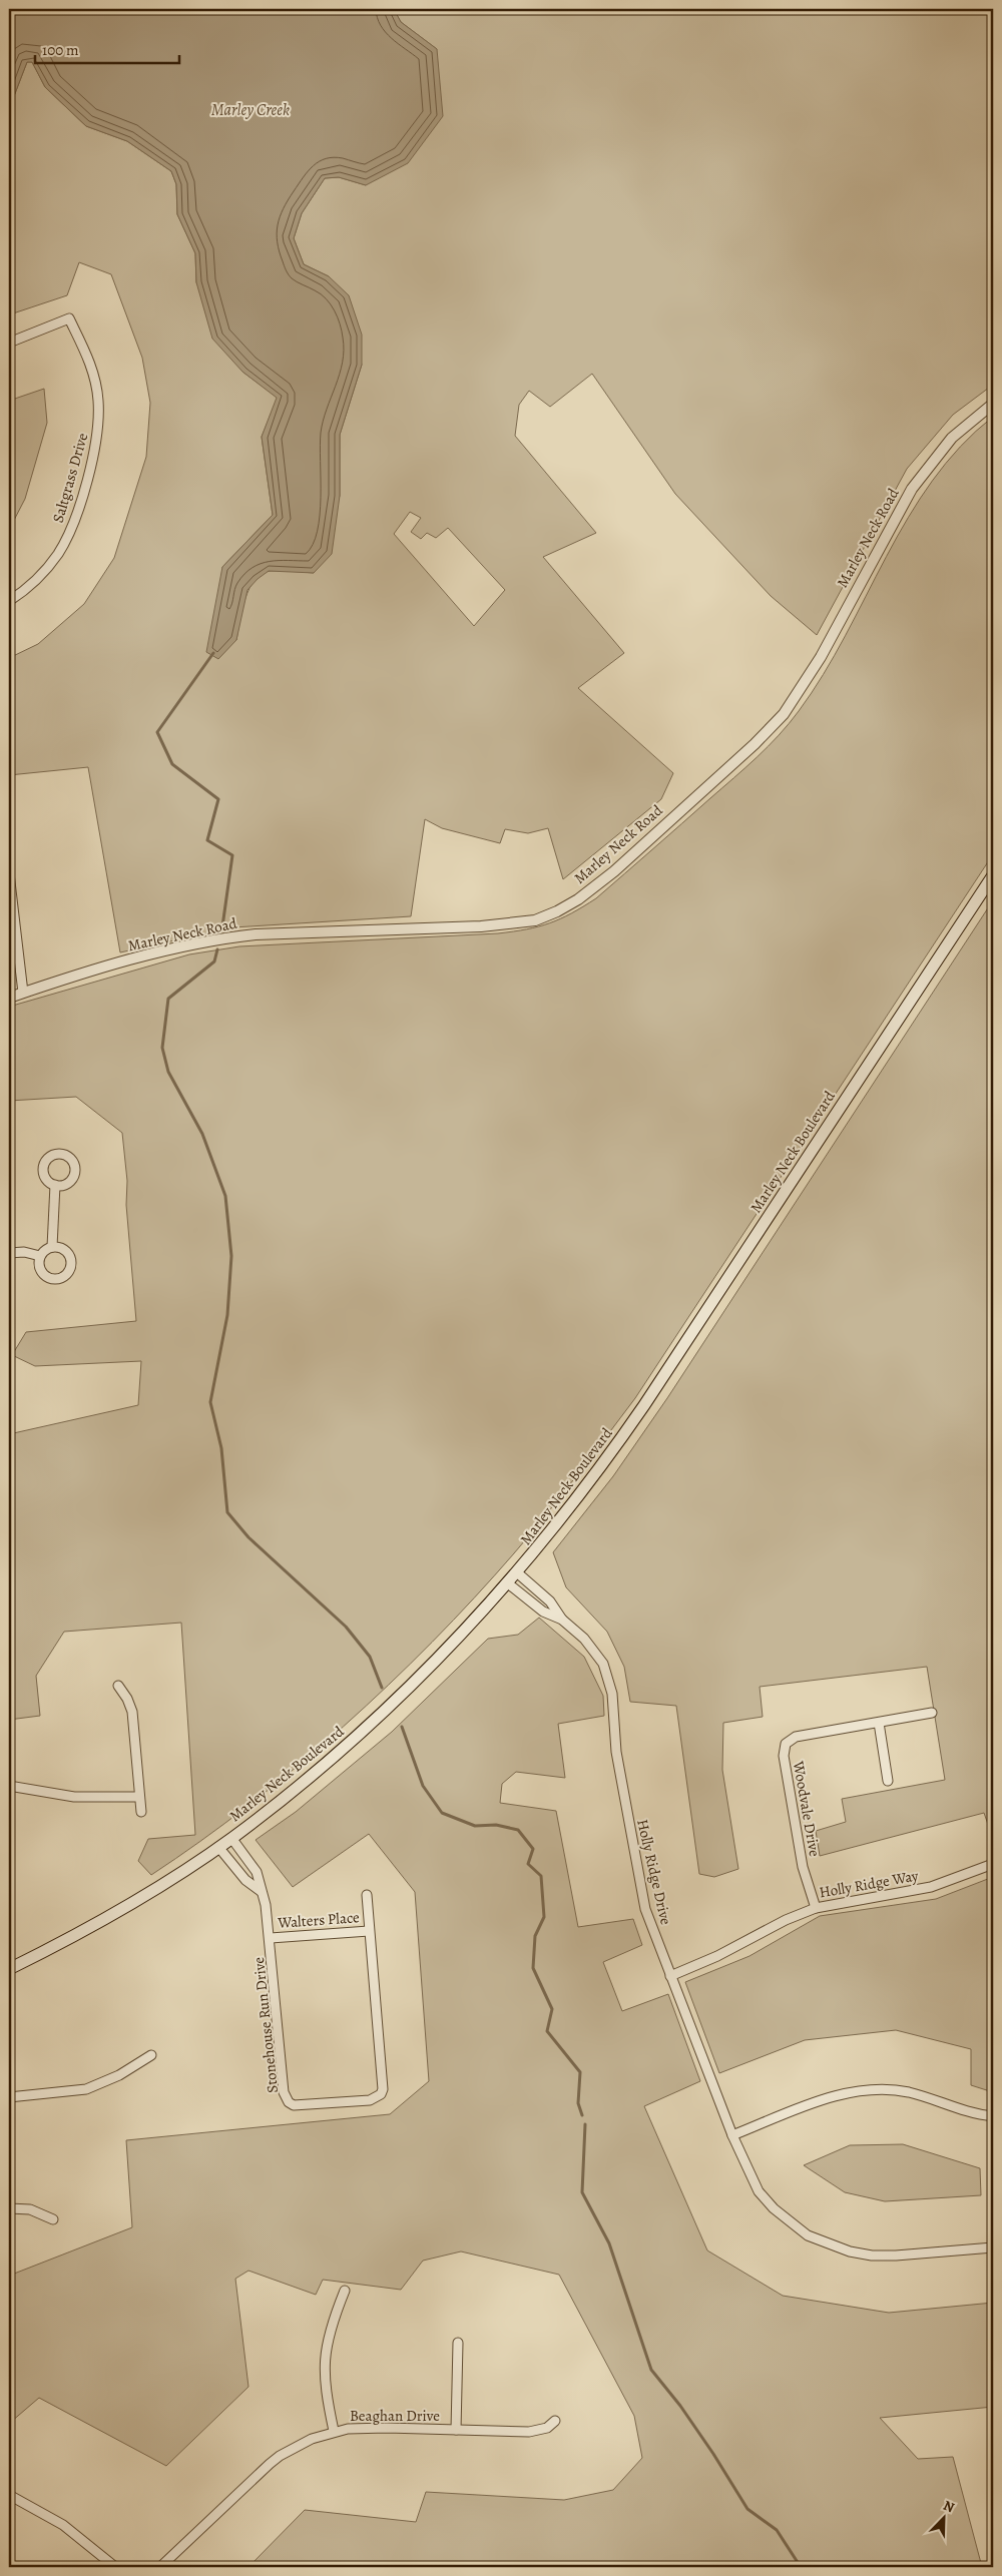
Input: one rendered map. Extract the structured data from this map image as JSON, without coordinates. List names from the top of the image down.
{
  "streets": {
    "main road": ["Marley Neck Boulevard"],
    "street": [
      "Saltgrass Drive",
      "Marley Neck Road",
      "Woodvale Drive",
      "Holly Ridge Drive",
      "Holly Ridge Way",
      "Walters Place",
      "Stonehouse Run Drive",
      "Beaghan Drive"
    ]
  },
  "crossings": [
    ["Marley Neck Boulevard", "Holly Ridge Drive"],
    ["Marley Neck Boulevard", "Stonehouse Run Drive"],
    ["Woodvale Drive", "Holly Ridge Way"],
    ["Holly Ridge Drive", "Holly Ridge Way"],
    ["Walters Place", "Stonehouse Run Drive"]
  ],
  "water": ["Marley Creek"],
  "scale_bar": "100 m",
  "north": "top right"
}
